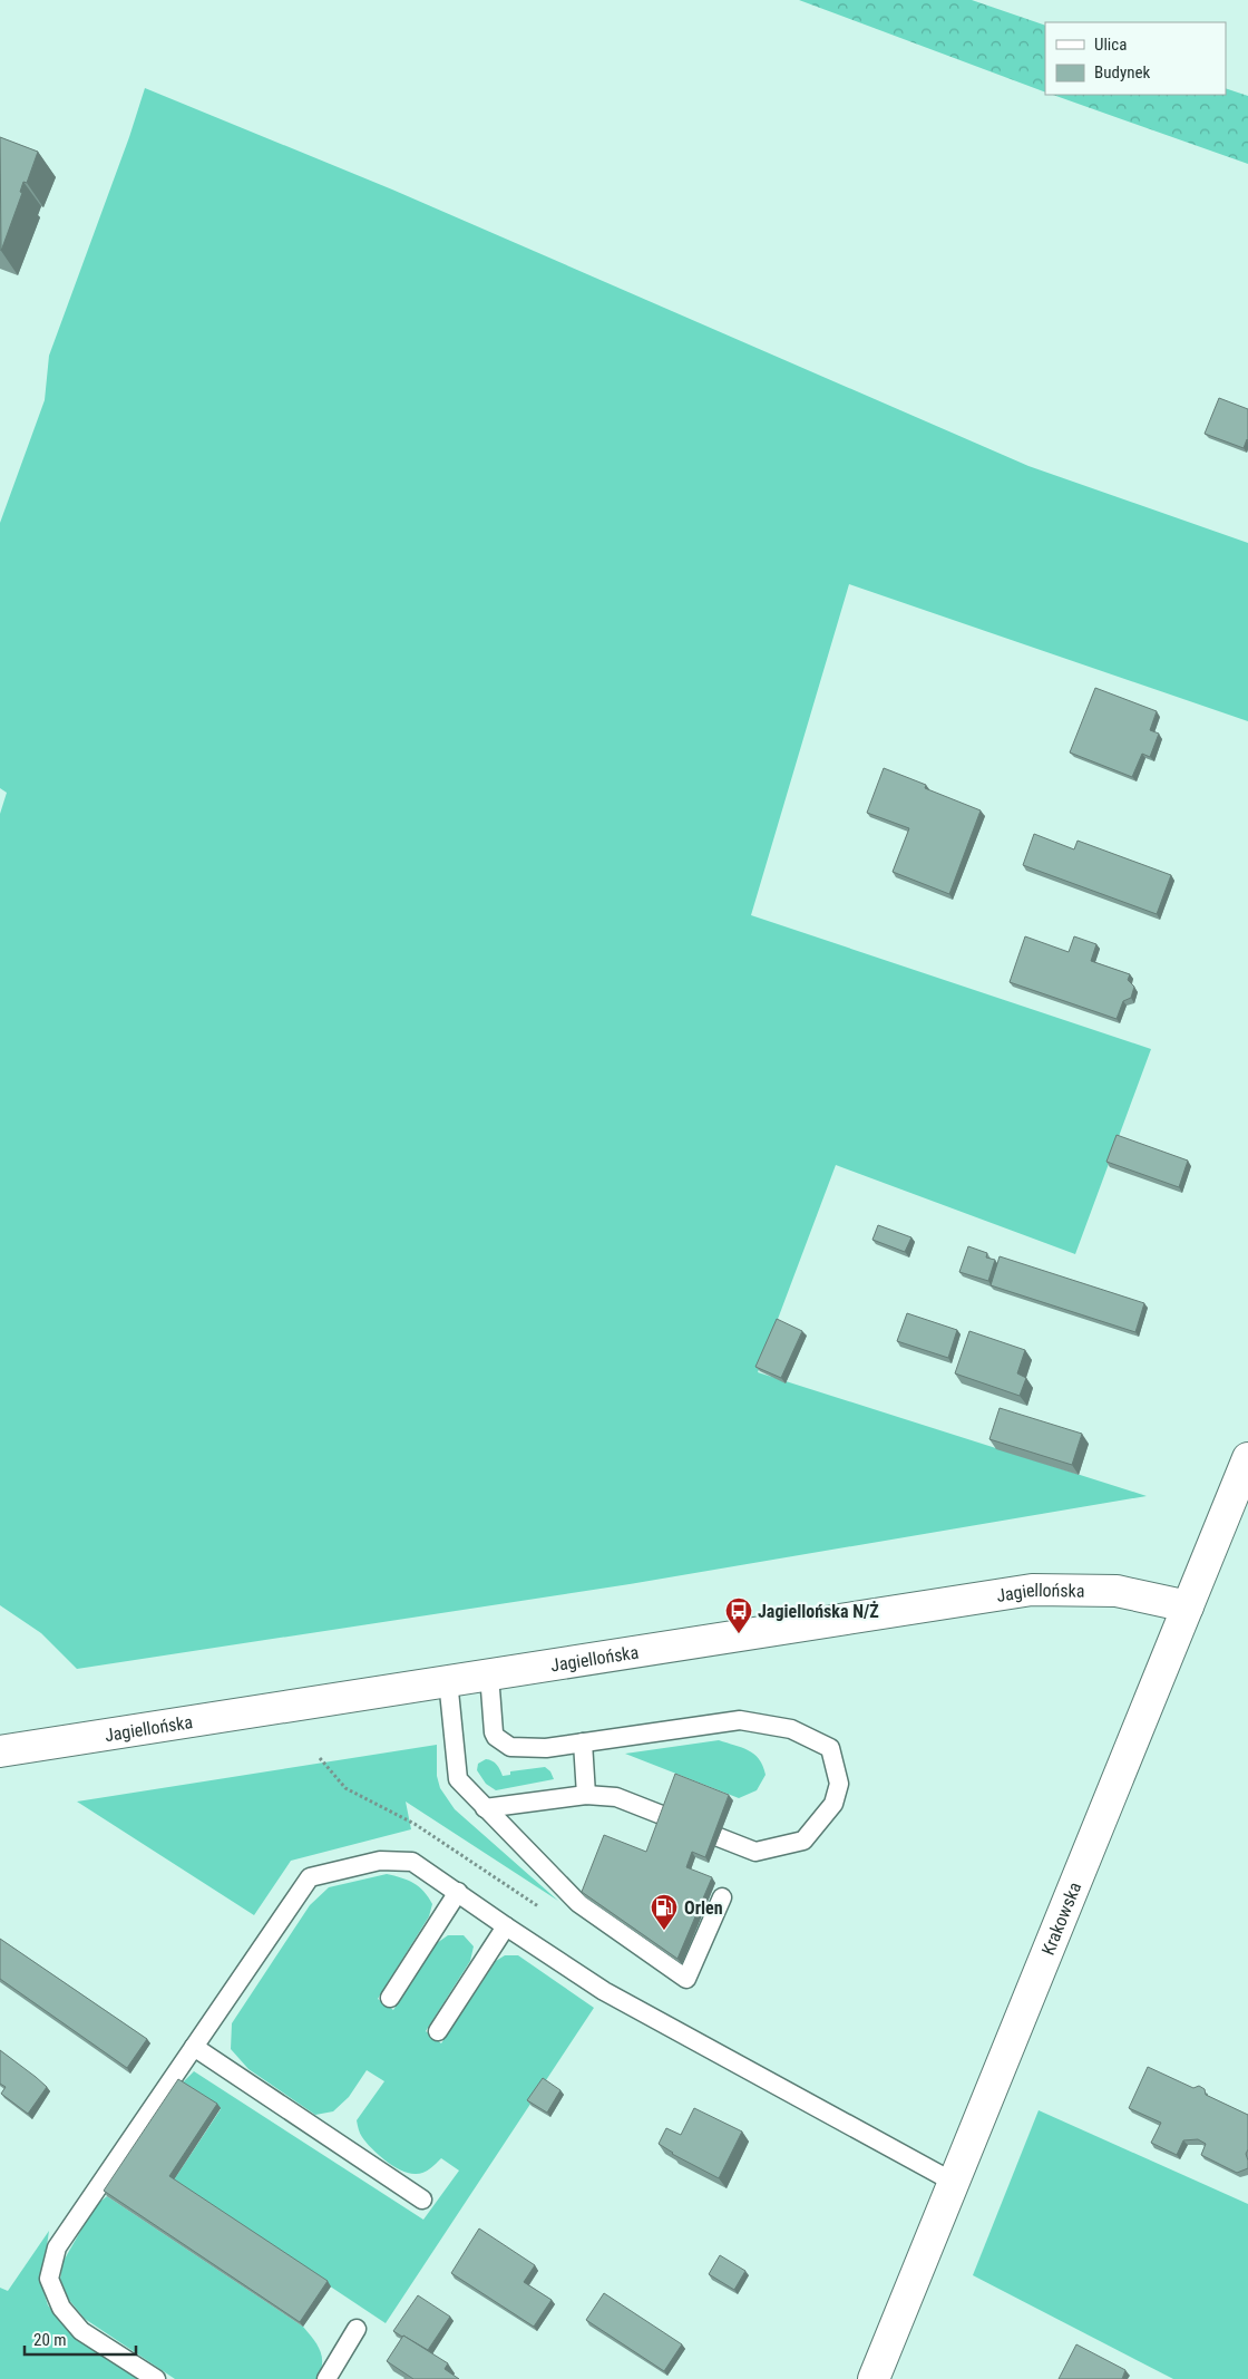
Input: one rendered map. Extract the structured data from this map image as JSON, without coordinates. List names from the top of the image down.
{
  "streets": {
    "street": ["Jagiellońska", "Krakowska"]
  },
  "crossings": [
    ["Jagiellońska", "Krakowska"]
  ],
  "places": {
    "bus stop": ["Jagiellońska N/Ż"],
    "fuel station": ["Orlen"]
  },
  "legend": ["Ulica", "Budynek"],
  "scale_bar": "20 m"
}
